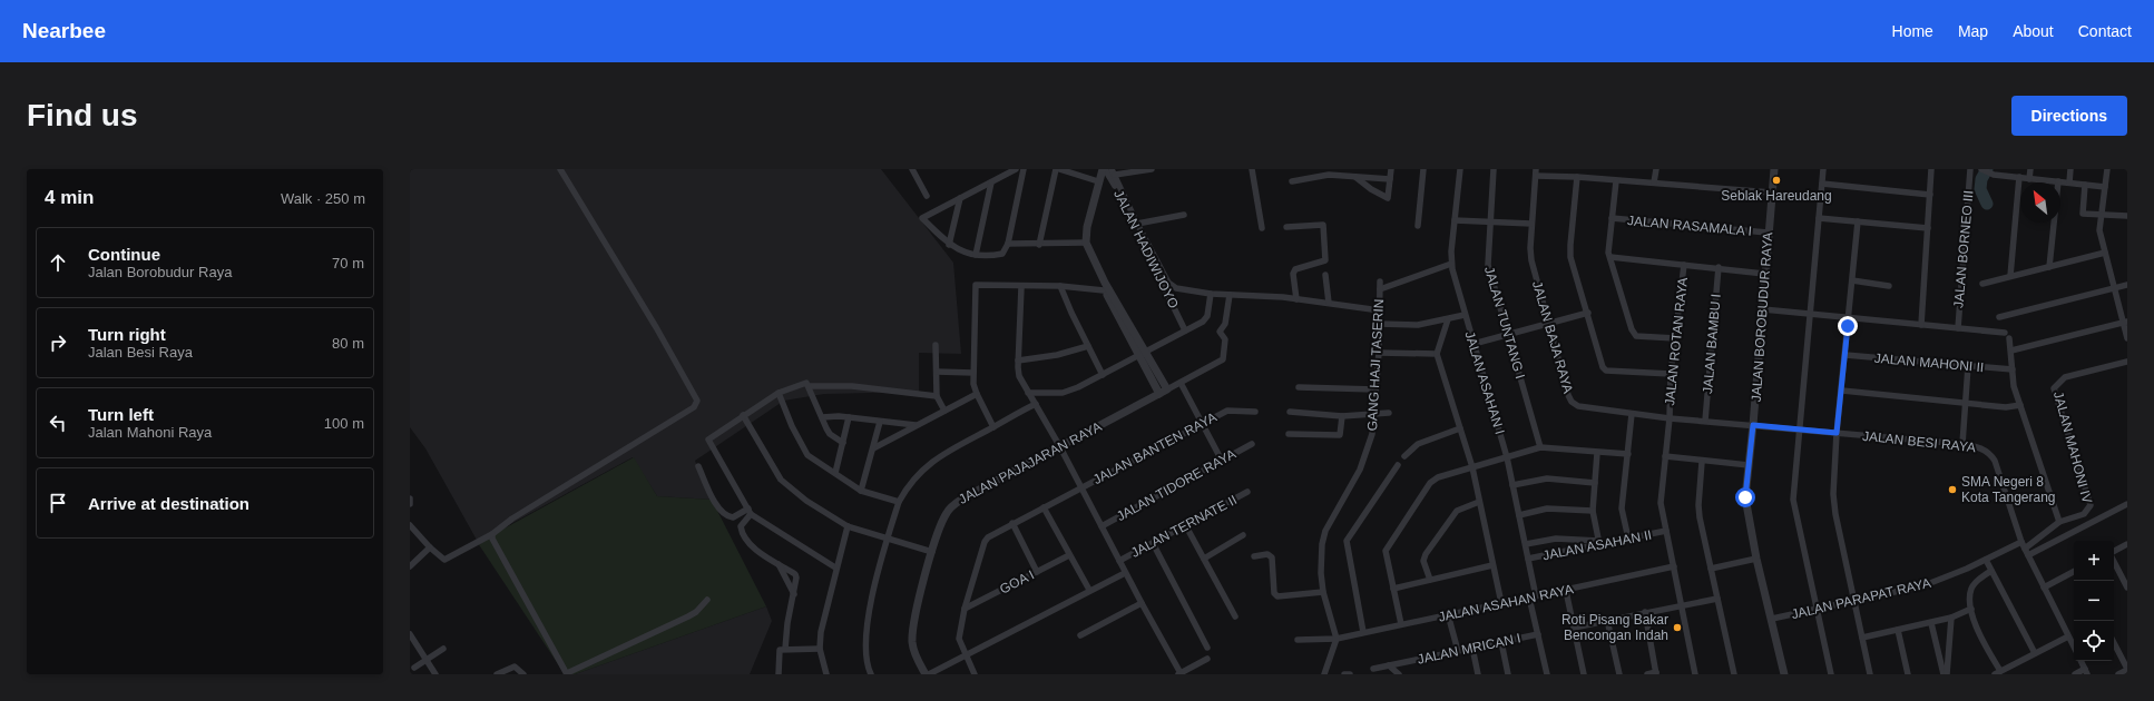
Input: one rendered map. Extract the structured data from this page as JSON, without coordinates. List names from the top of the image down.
{
  "streets": {
    "street": [
      "JALAN RASAMALA I",
      "JALAN HADIWIJOYO",
      "JALAN BORNEO III",
      "JALAN BOROBUDUR RAYA",
      "JALAN TUNTANG I",
      "JALAN BAJA RAYA",
      "JALAN ROTAN RAYA",
      "JALAN BAMBU I",
      "JALAN MAHONI II",
      "GANG HAJI TASERIN",
      "JALAN ASAHAN I",
      "JALAN BESI RAYA",
      "JALAN MAHONI IV",
      "JALAN BANTEN RAYA",
      "JALAN PAJAJARAN RAYA",
      "JALAN TIDORE RAYA",
      "JALAN TERNATE II",
      "JALAN ASAHAN II",
      "GOA I",
      "JALAN PARAPAT RAYA",
      "JALAN ASAHAN RAYA",
      "JALAN MRICAN I"
    ]
  },
  "crossings": [
    ["JALAN RASAMALA I", "JALAN BOROBUDUR RAYA"],
    ["JALAN BOROBUDUR RAYA", "JALAN BAJA RAYA"],
    ["JALAN BOROBUDUR RAYA", "JALAN BESI RAYA"],
    ["JALAN BOROBUDUR RAYA", "JALAN PARAPAT RAYA"],
    ["JALAN BAJA RAYA", "JALAN ROTAN RAYA"],
    ["JALAN BAJA RAYA", "JALAN BAMBU I"],
    ["JALAN BAJA RAYA", "JALAN BESI RAYA"],
    ["JALAN ROTAN RAYA", "JALAN ASAHAN II"],
    ["JALAN ROTAN RAYA", "JALAN ASAHAN RAYA"],
    ["GANG HAJI TASERIN", "JALAN ASAHAN RAYA"],
    ["JALAN ASAHAN I", "JALAN ASAHAN II"],
    ["JALAN ASAHAN I", "JALAN ASAHAN RAYA"],
    ["JALAN ASAHAN I", "JALAN MRICAN I"],
    ["JALAN BESI RAYA", "JALAN PARAPAT RAYA"],
    ["JALAN MAHONI IV", "JALAN PARAPAT RAYA"],
    ["JALAN BANTEN RAYA", "GOA I"]
  ],
  "places": ["Seblak Hareudang", "SMA Negeri 8 Kota Tangerang", "Roti Pisang Bakar Bencongan Indah"],
  "north": "top left",
  "page": {
    "header": "Nearbee",
    "nav": [
      "Home",
      "Map",
      "About",
      "Contact"
    ],
    "buttons": "Directions",
    "title": "Find us",
    "heading": ["4 min", "Walk · 250 m"],
    "list": [
      ["Continue", "Jalan Borobudur Raya", "70 m"],
      ["Turn right", "Jalan Besi Raya", "80 m"],
      ["Turn left", "Jalan Mahoni Raya", "100 m"],
      "Arrive at destination"
    ],
    "map_buttons": ["+", "−"]
  }
}
